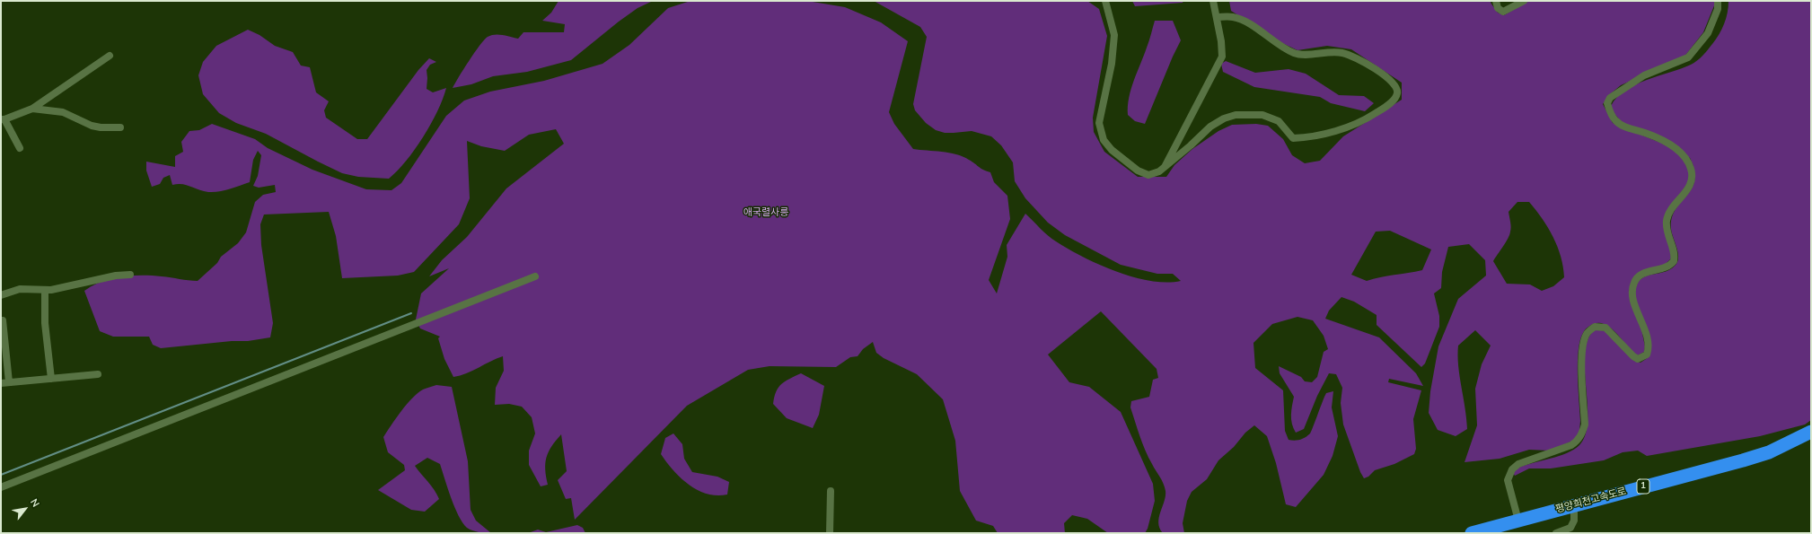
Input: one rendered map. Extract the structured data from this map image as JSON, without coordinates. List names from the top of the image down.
{
  "streets": {
    "highway": ["1", "평양희천고속도로"]
  },
  "parks": ["애국렬사릉"],
  "north": "top right"
}
